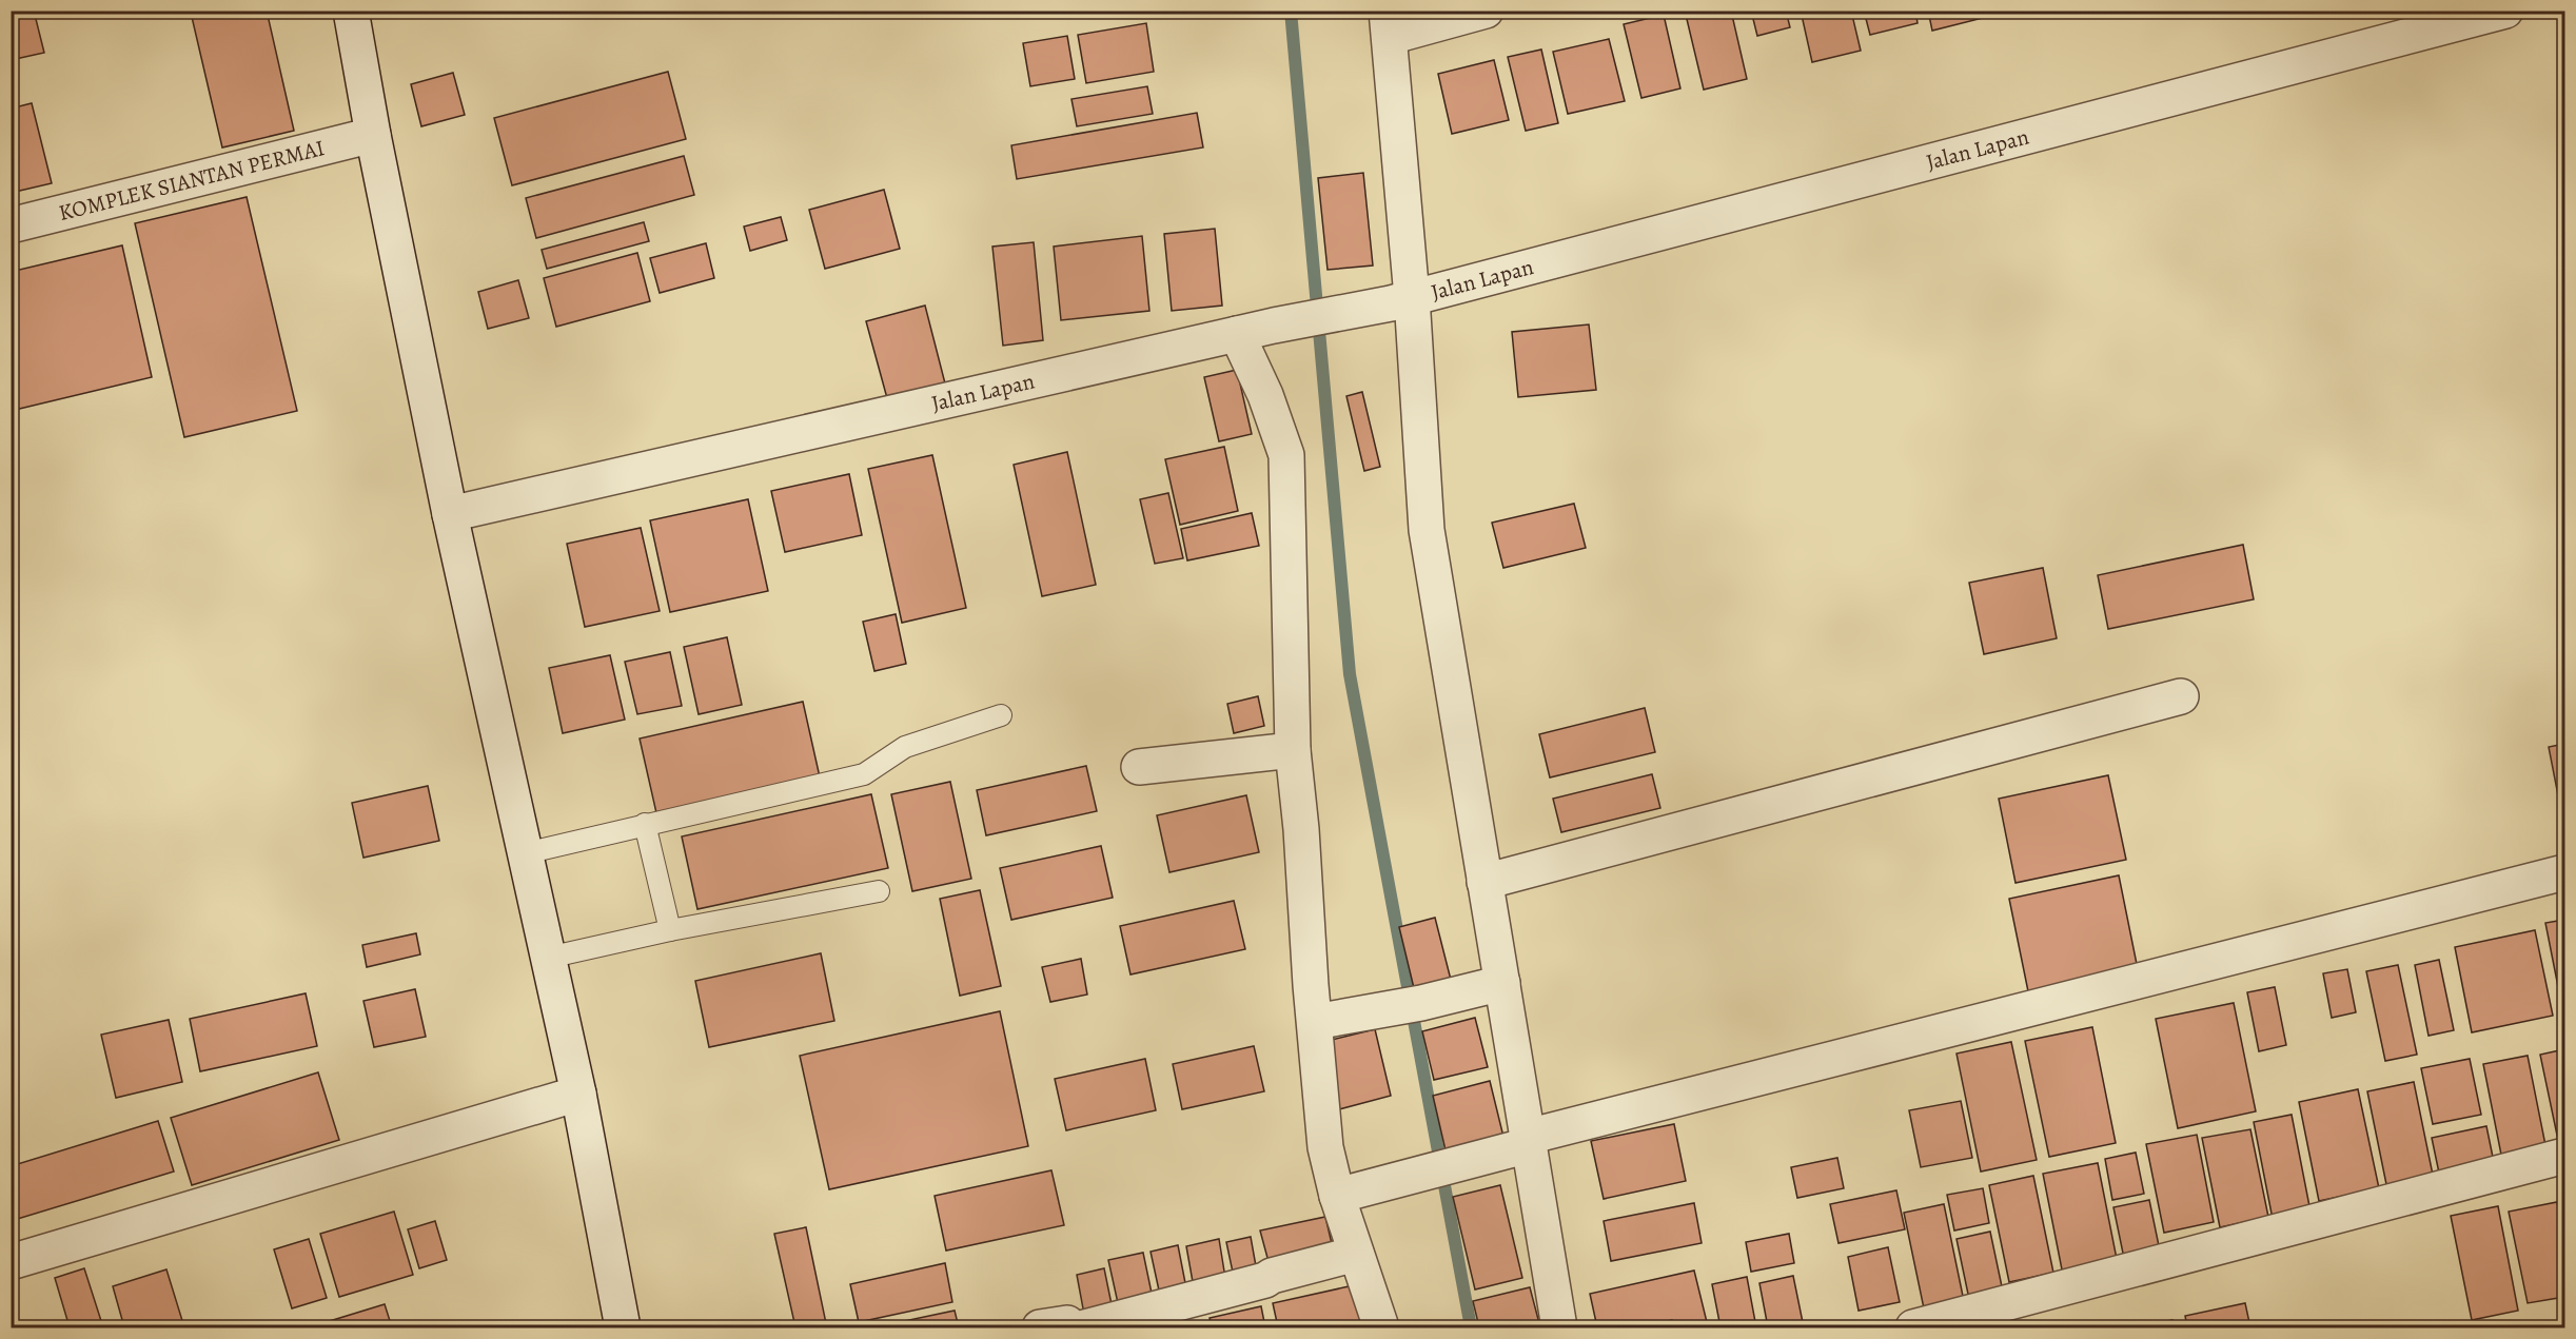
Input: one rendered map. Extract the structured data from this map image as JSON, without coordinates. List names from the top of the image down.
{
  "streets": {
    "street": ["Jalan Lapan", "KOMPLEK SIANTAN PERMAI"]
  }
}
